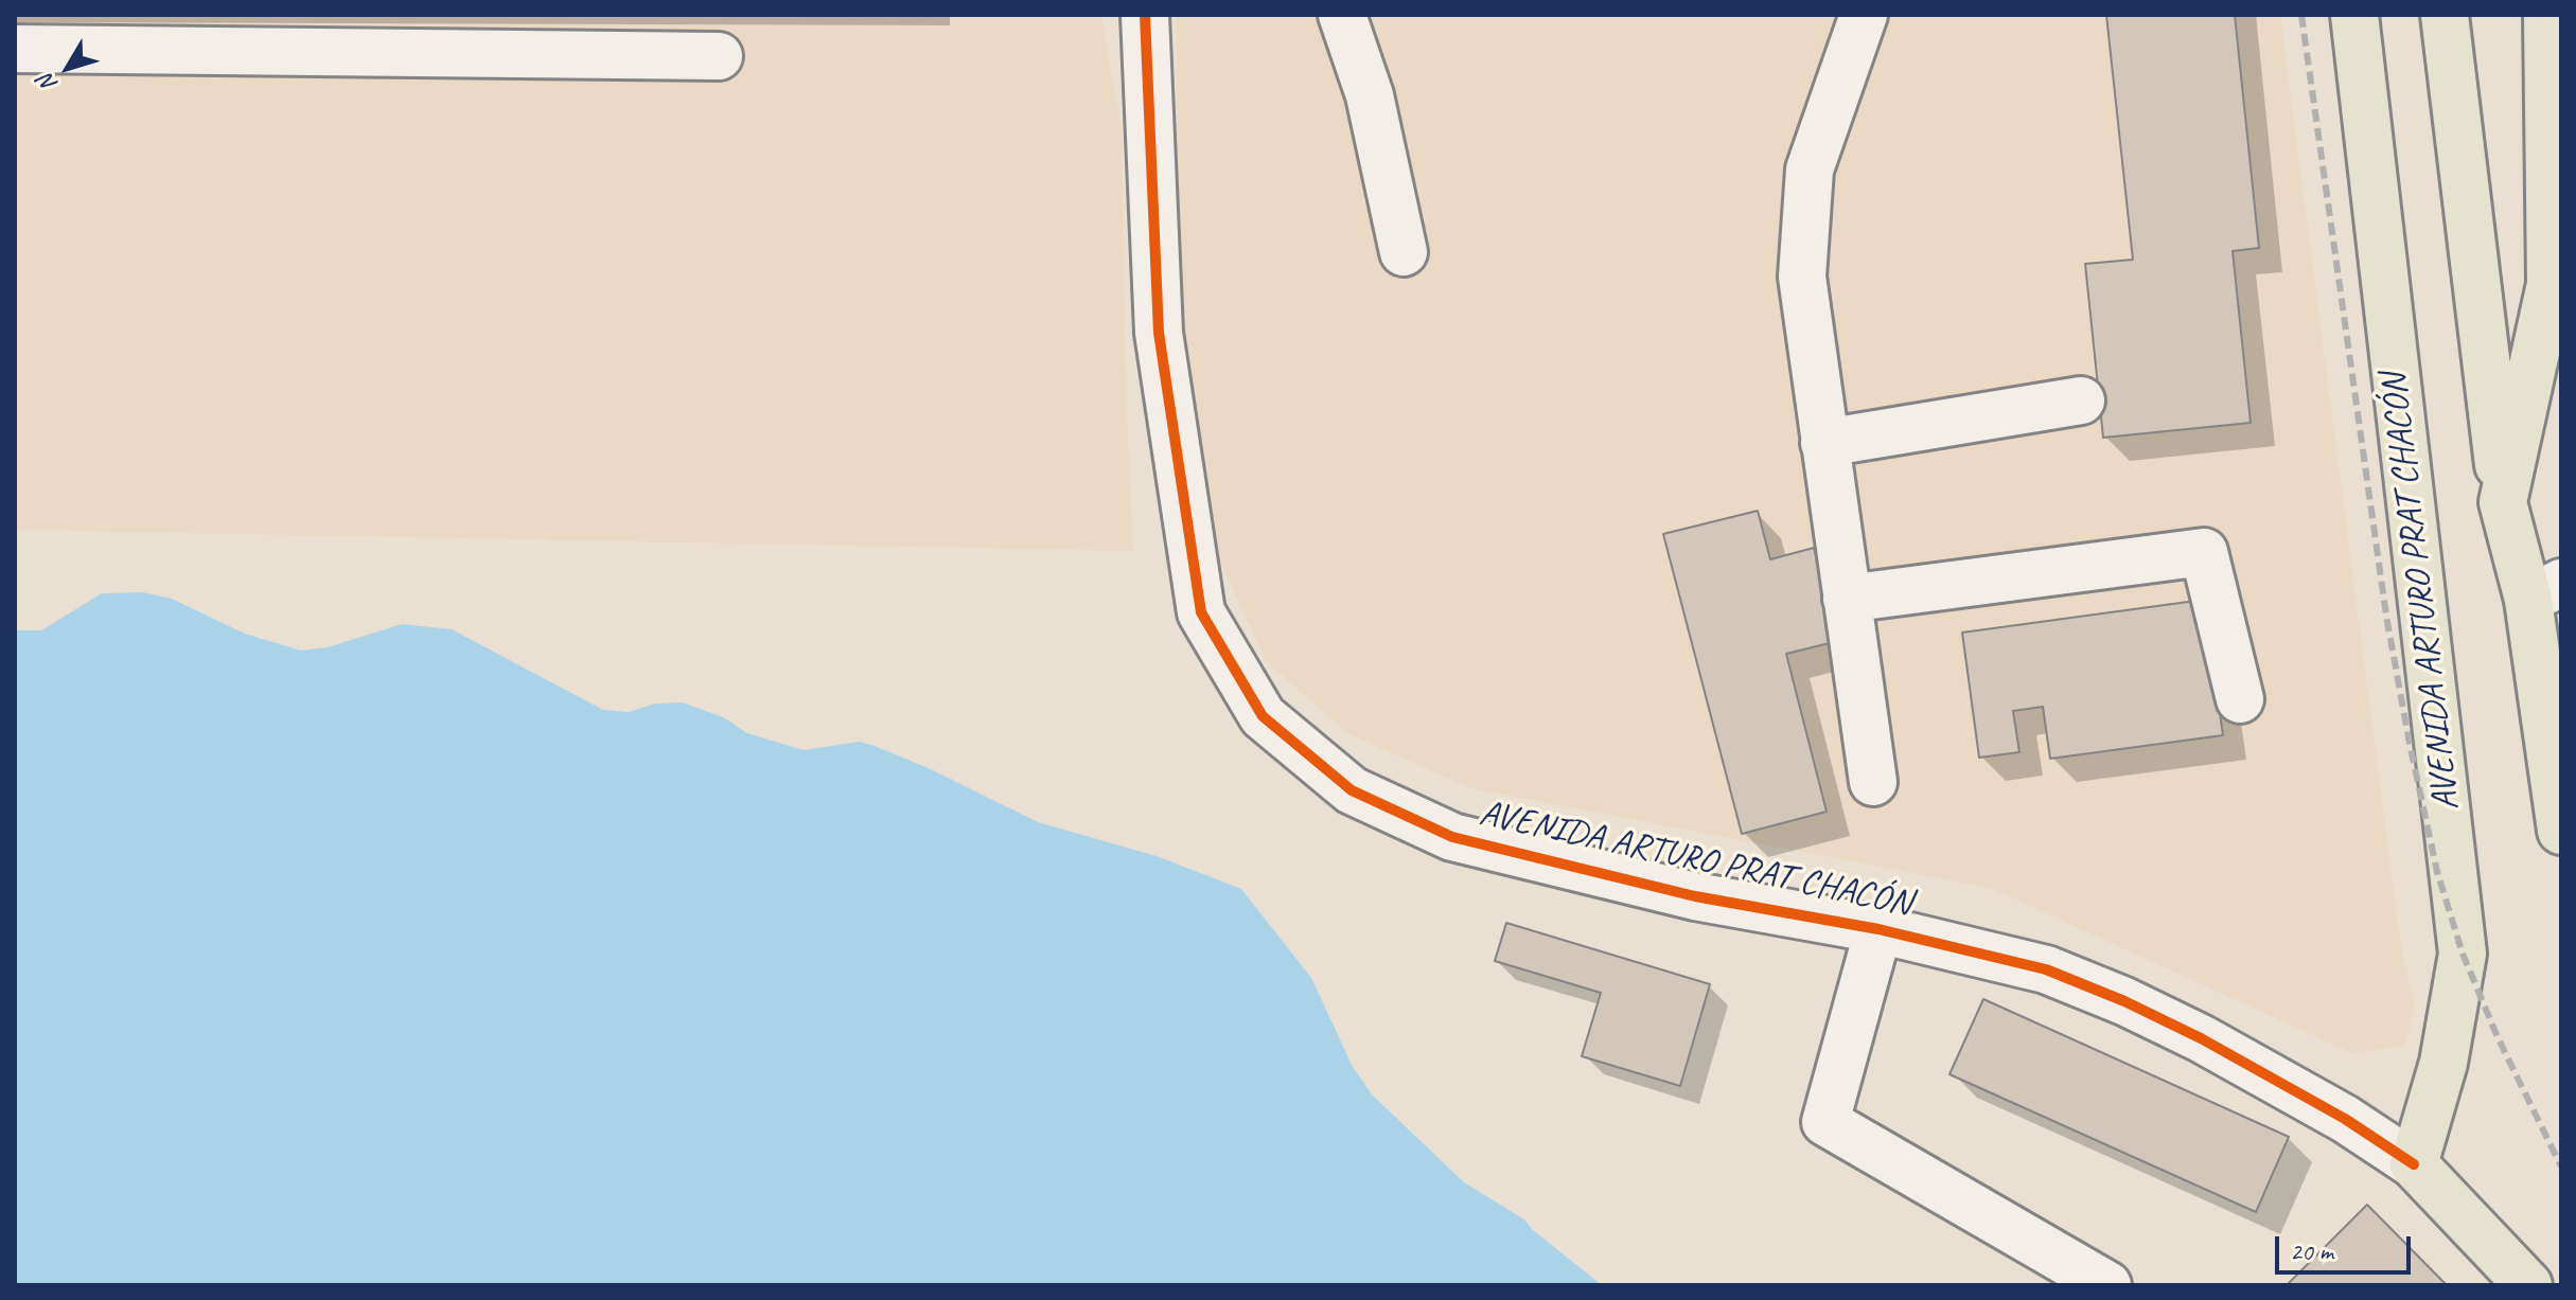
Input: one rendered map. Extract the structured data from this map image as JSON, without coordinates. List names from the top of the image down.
{
  "streets": {
    "main road": ["AVENIDA ARTURO PRAT CHACÓN"]
  },
  "scale_bar": "20 m",
  "north": "bottom left"
}
